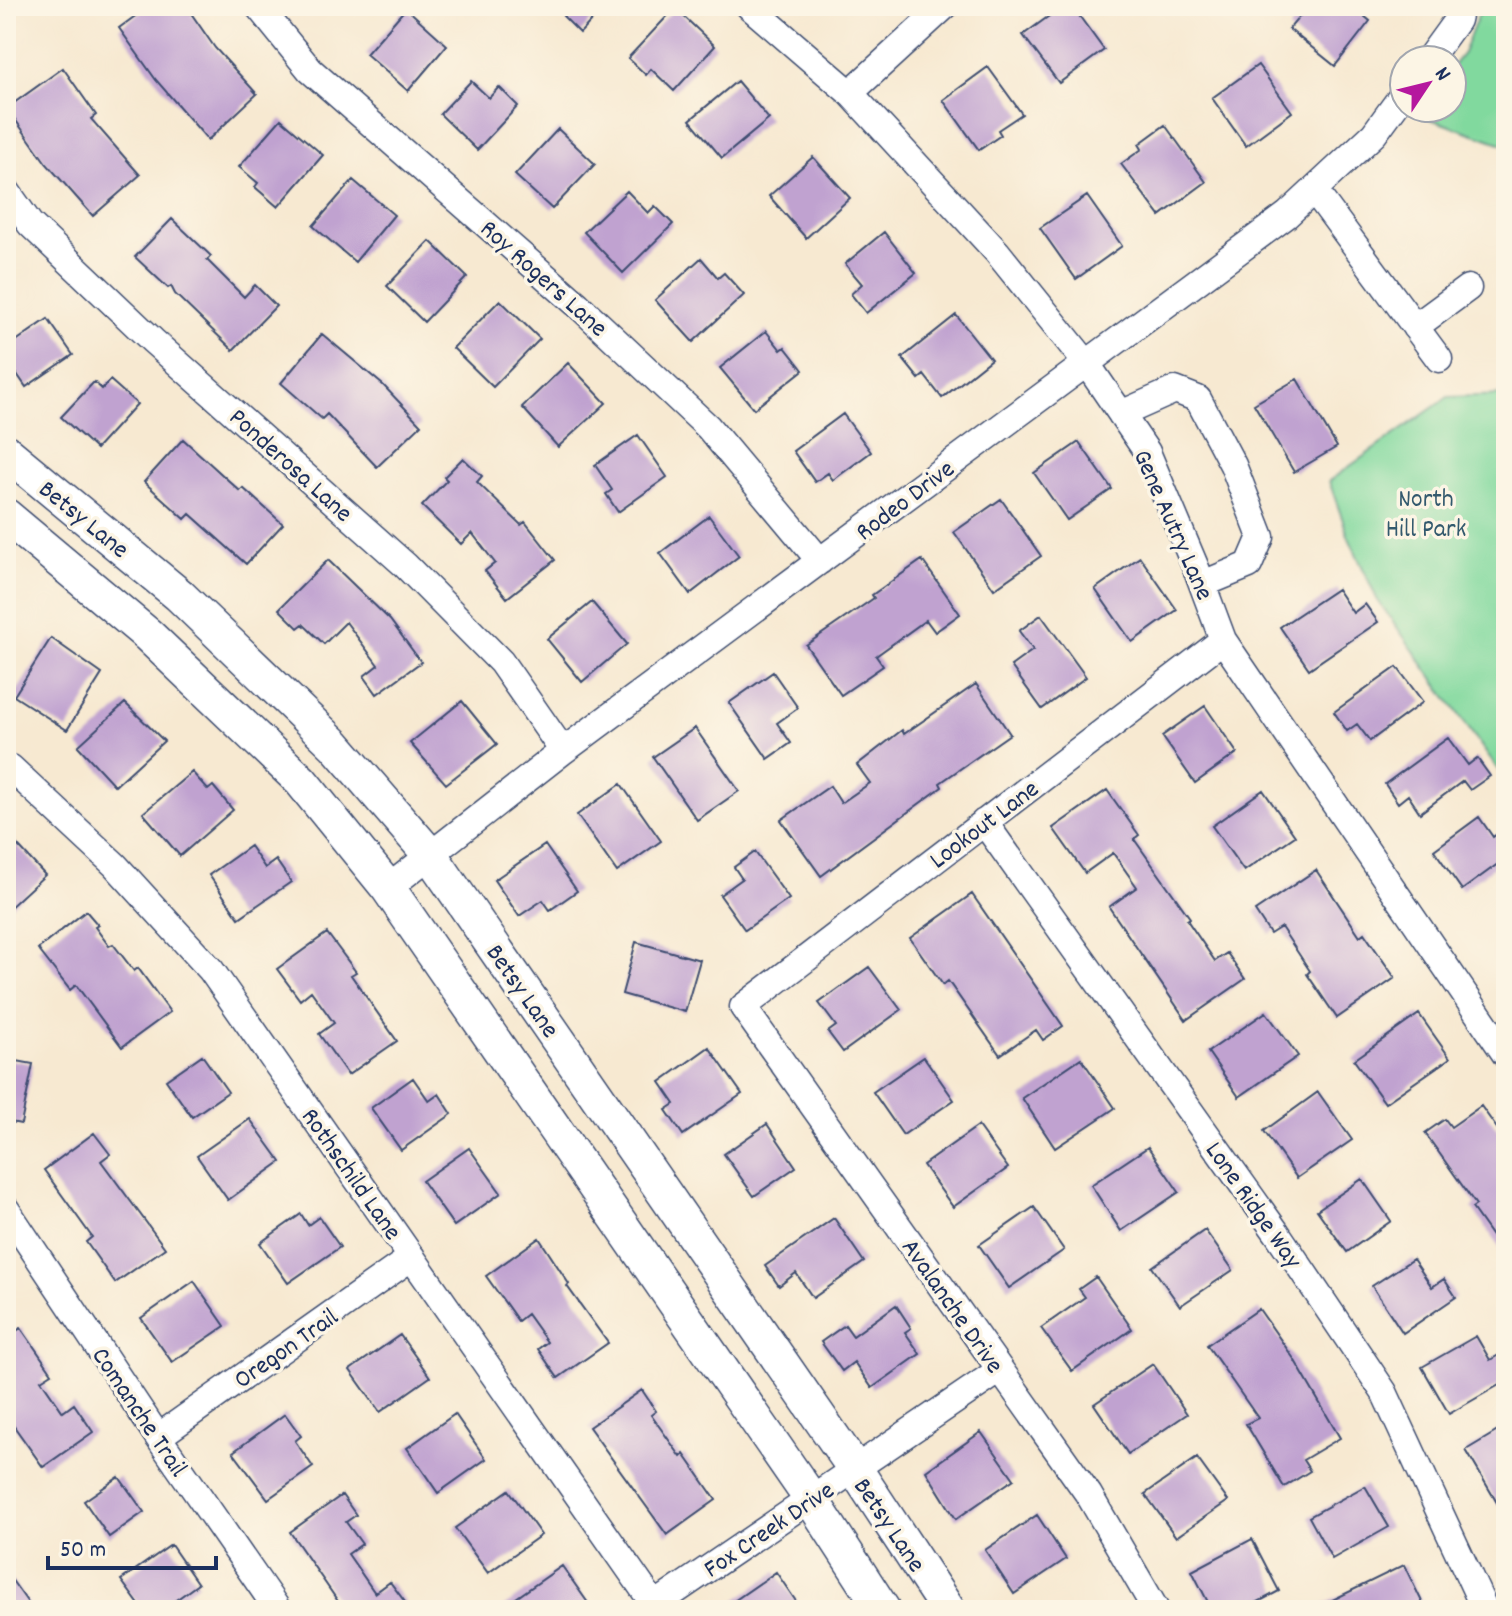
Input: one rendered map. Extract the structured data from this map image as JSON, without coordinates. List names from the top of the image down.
{
  "streets": {
    "main road": ["Betsy Lane"],
    "street": [
      "Roy Rogers Lane",
      "Ponderosa Lane",
      "Rodeo Drive",
      "Gene Autry Lane",
      "Lookout Lane",
      "Rothschild Lane",
      "Lone Ridge Way",
      "Avalanche Drive",
      "Oregon Trail",
      "Comanche Trail",
      "Fox Creek Drive"
    ]
  },
  "crossings": [
    ["Roy Rogers Lane", "Rodeo Drive"],
    ["Ponderosa Lane", "Rodeo Drive"],
    ["Rodeo Drive", "Betsy Lane"],
    ["Rodeo Drive", "Gene Autry Lane"],
    ["Betsy Lane", "Fox Creek Drive"],
    ["Gene Autry Lane", "Lookout Lane"],
    ["Lookout Lane", "Lone Ridge Way"],
    ["Lookout Lane", "Avalanche Drive"],
    ["Rothschild Lane", "Oregon Trail"],
    ["Rothschild Lane", "Fox Creek Drive"],
    ["Avalanche Drive", "Fox Creek Drive"],
    ["Oregon Trail", "Comanche Trail"]
  ],
  "parks": ["North Hill Park"],
  "scale_bar": "50 m",
  "north": "top right"
}
